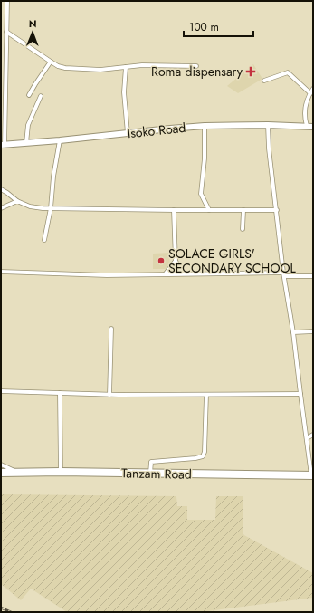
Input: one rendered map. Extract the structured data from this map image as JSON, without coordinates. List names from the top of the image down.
{
  "streets": {
    "highway": ["Tanzam Road"],
    "street": ["Isoko Road"]
  },
  "places": {
    "health": ["Roma dispensary"],
    "other": ["SOLACE GIRLS' SECONDARY SCHOOL"]
  },
  "scale_bar": "100 m",
  "north": "top"
}
